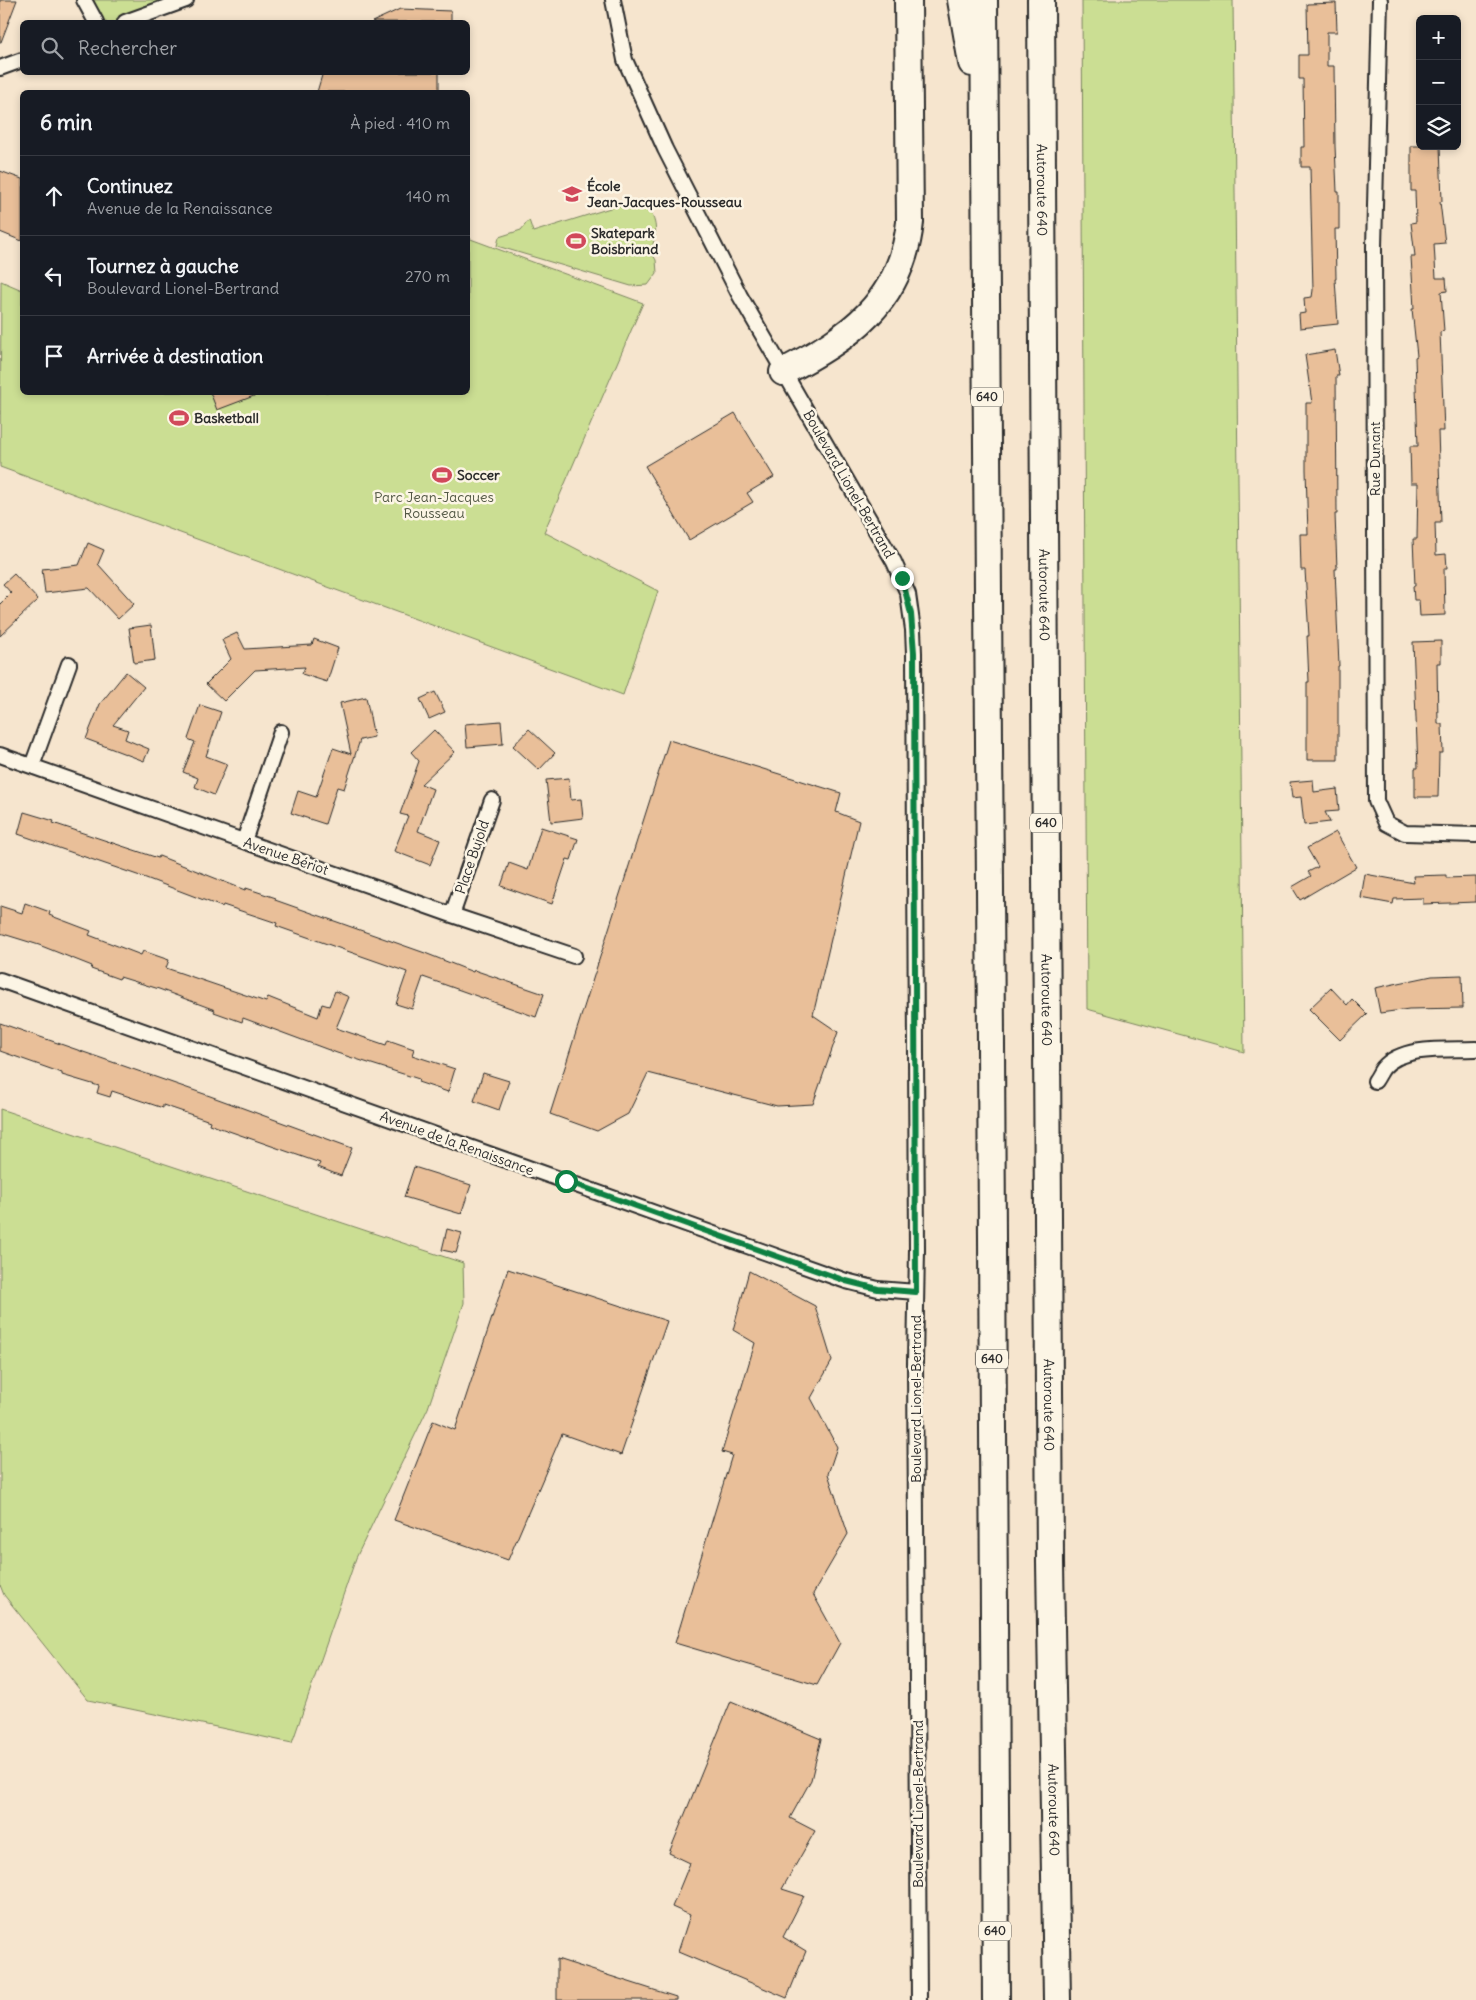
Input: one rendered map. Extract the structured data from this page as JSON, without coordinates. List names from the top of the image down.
{
  "streets": {
    "highway": ["Autoroute 640", "640"],
    "street": [
      "Rue Dunant",
      "Boulevard Lionel-Bertrand",
      "Avenue Bériot",
      "Place Bujold",
      "Avenue de la Renaissance"
    ]
  },
  "crossings": [
    ["Boulevard Lionel-Bertrand", "Avenue de la Renaissance"],
    ["Avenue Bériot", "Place Bujold"]
  ],
  "parks": ["Parc Jean-Jacques Rousseau"],
  "places": {
    "school or university": ["École Jean-Jacques-Rousseau"],
    "sports": ["Skatepark Boisbriand", "Basketball", "Soccer"]
  },
  "page": {
    "map_buttons": ["+", "−"],
    "search": "Rechercher",
    "heading": ["6 min", "À pied · 410 m"],
    "list": [
      ["Continuez", "Avenue de la Renaissance", "140 m"],
      ["Tournez à gauche", "Boulevard Lionel-Bertrand", "270 m"],
      "Arrivée à destination"
    ]
  }
}
